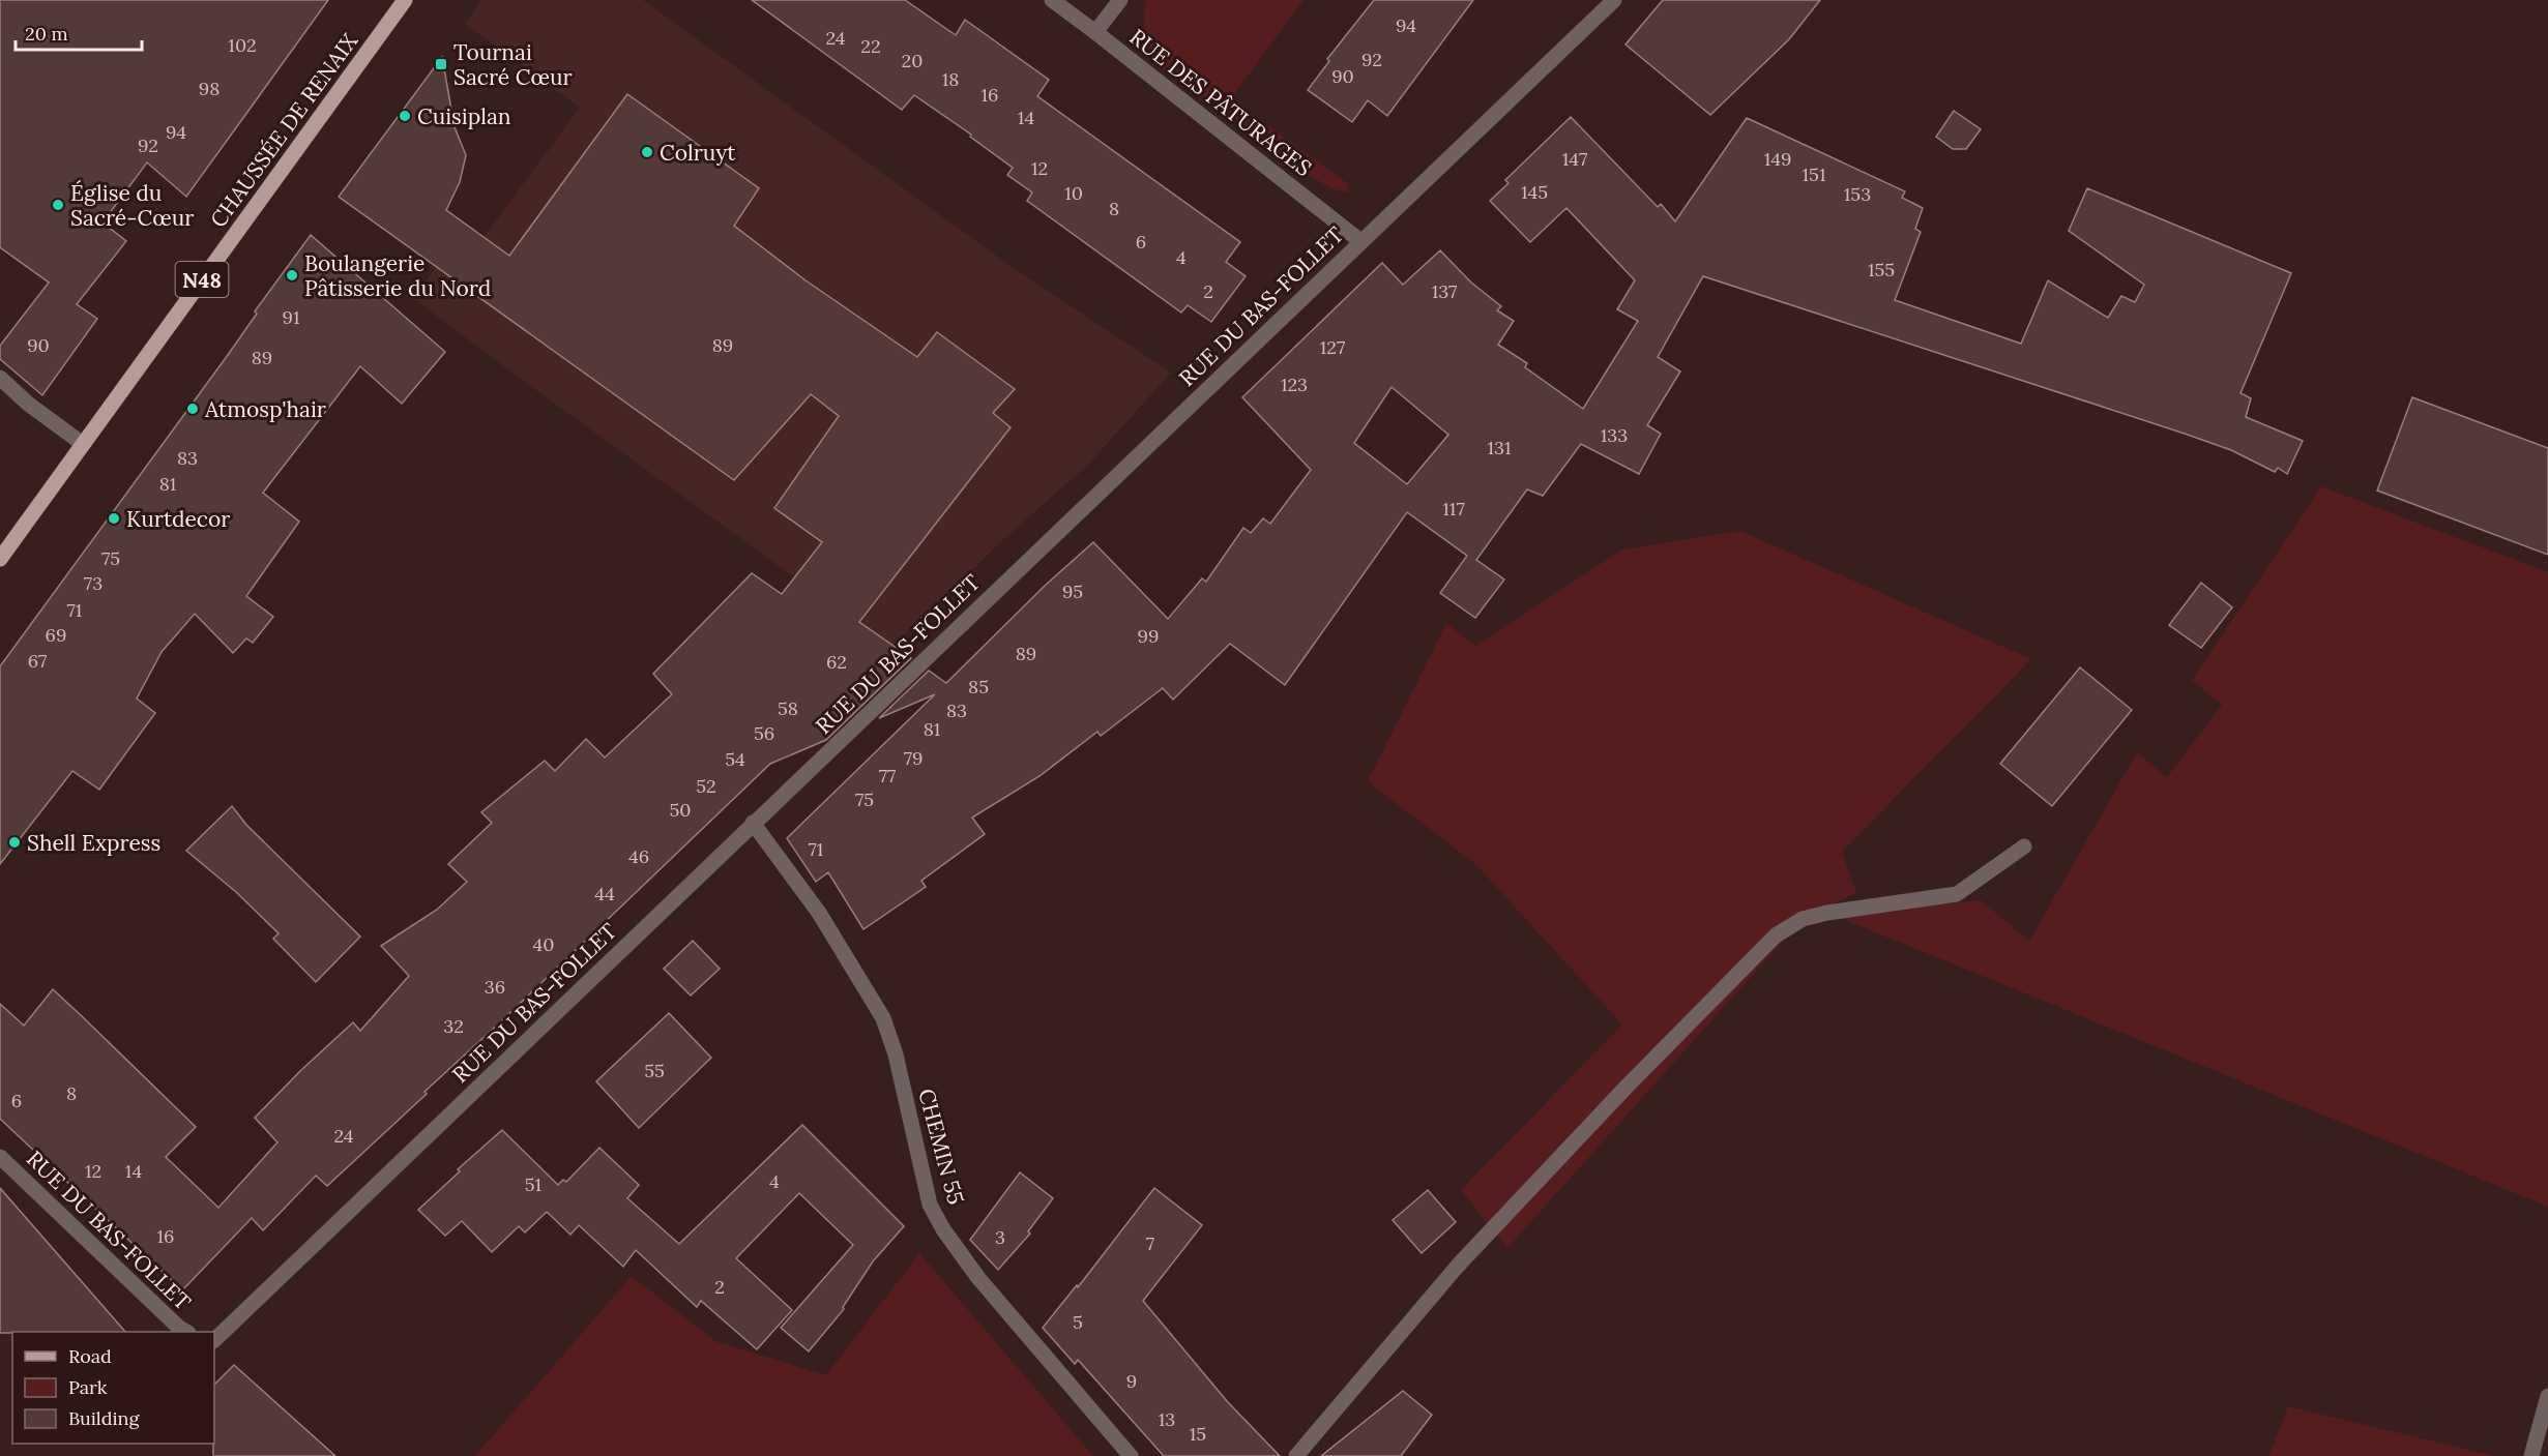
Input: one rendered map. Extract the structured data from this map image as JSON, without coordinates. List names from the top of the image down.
{
  "streets": {
    "main road": ["CHAUSSÉE DE RENAIX", "N48"],
    "street": ["RUE DES PÂTURAGES", "RUE DU BAS-FOLLET", "CHEMIN 55"]
  },
  "crossings": [
    ["RUE DES PÂTURAGES", "RUE DU BAS-FOLLET"],
    ["RUE DU BAS-FOLLET", "CHEMIN 55"]
  ],
  "places": {
    "transit": ["Tournai Sacré Cœur"],
    "other": [
      "Cuisiplan",
      "Colruyt",
      "Église du Sacré-Cœur",
      "Boulangerie Pâtisserie du Nord",
      "Atmosp'hair",
      "Kurtdecor",
      "Shell Express"
    ]
  },
  "house_numbers": [
    "94",
    "24",
    "102",
    "22",
    "92",
    "20",
    "90",
    "18",
    "98",
    "16",
    "14",
    "94",
    "92",
    "147",
    "149",
    "12",
    "151",
    "145",
    "10",
    "153",
    "8",
    "6",
    "4",
    "155",
    "2",
    "137",
    "91",
    "90",
    "89",
    "127",
    "89",
    "123",
    "133",
    "131",
    "83",
    "81",
    "117",
    "75",
    "73",
    "95",
    "71",
    "69",
    "99",
    "89",
    "67",
    "62",
    "85",
    "58",
    "83",
    "81",
    "56",
    "79",
    "54",
    "77",
    "52",
    "75",
    "50",
    "71",
    "46",
    "44",
    "40",
    "36",
    "32",
    "55",
    "8",
    "6",
    "24",
    "12",
    "14",
    "4",
    "51",
    "16",
    "3",
    "7",
    "2",
    "5",
    "9",
    "13",
    "15"
  ],
  "legend": ["Road", "Park", "Building"],
  "scale_bar": "20 m"
}
